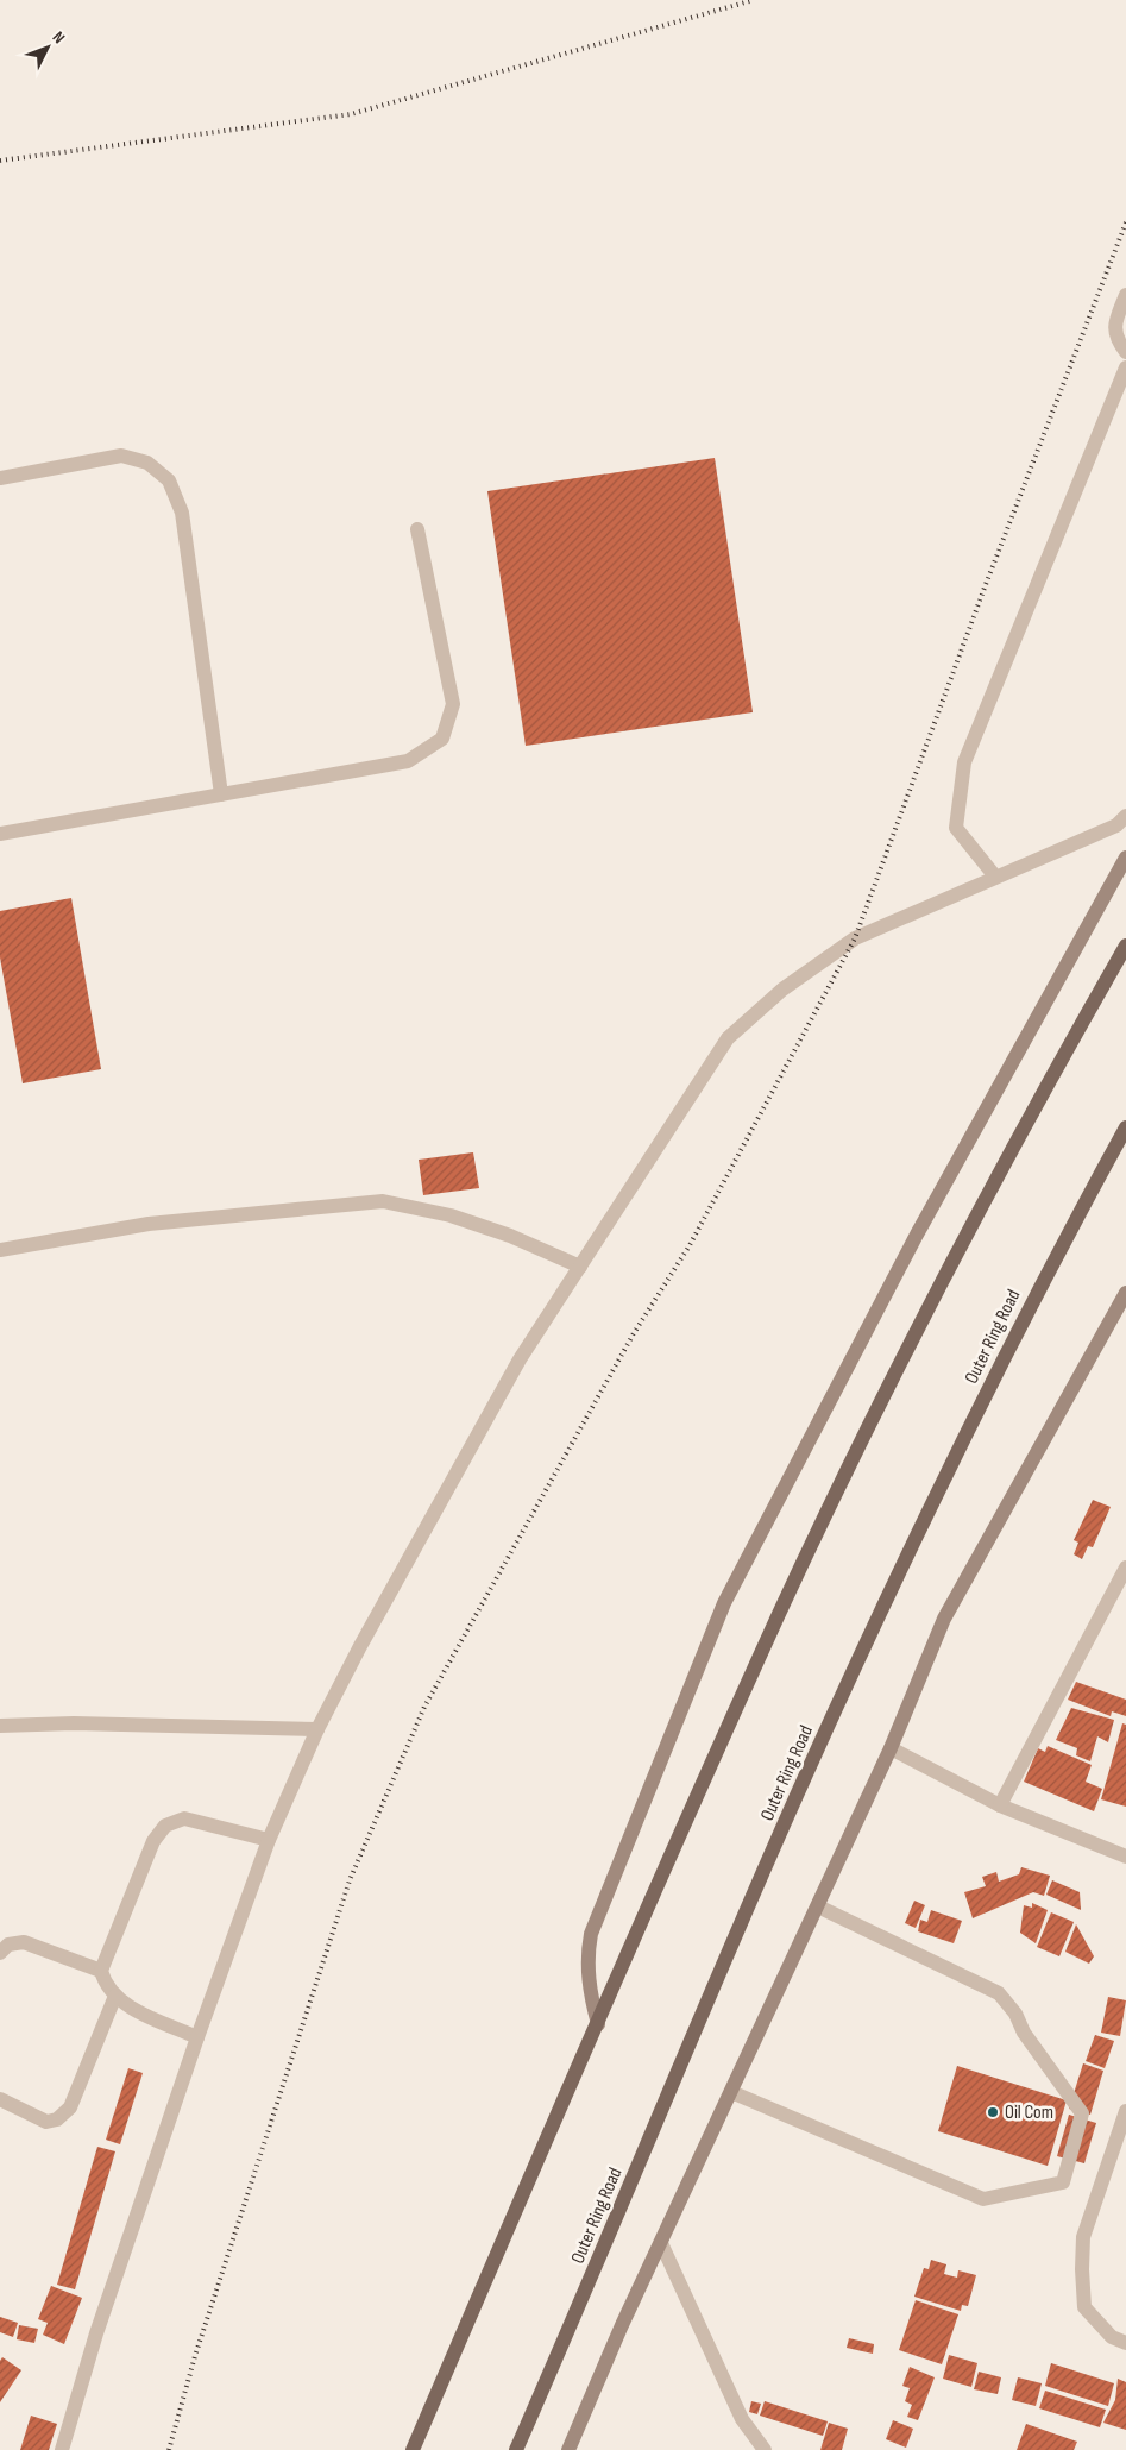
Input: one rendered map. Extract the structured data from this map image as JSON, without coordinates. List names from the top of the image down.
{
  "streets": {
    "main road": ["Outer Ring Road"]
  },
  "places": ["Oil Com"],
  "north": "top right"
}
